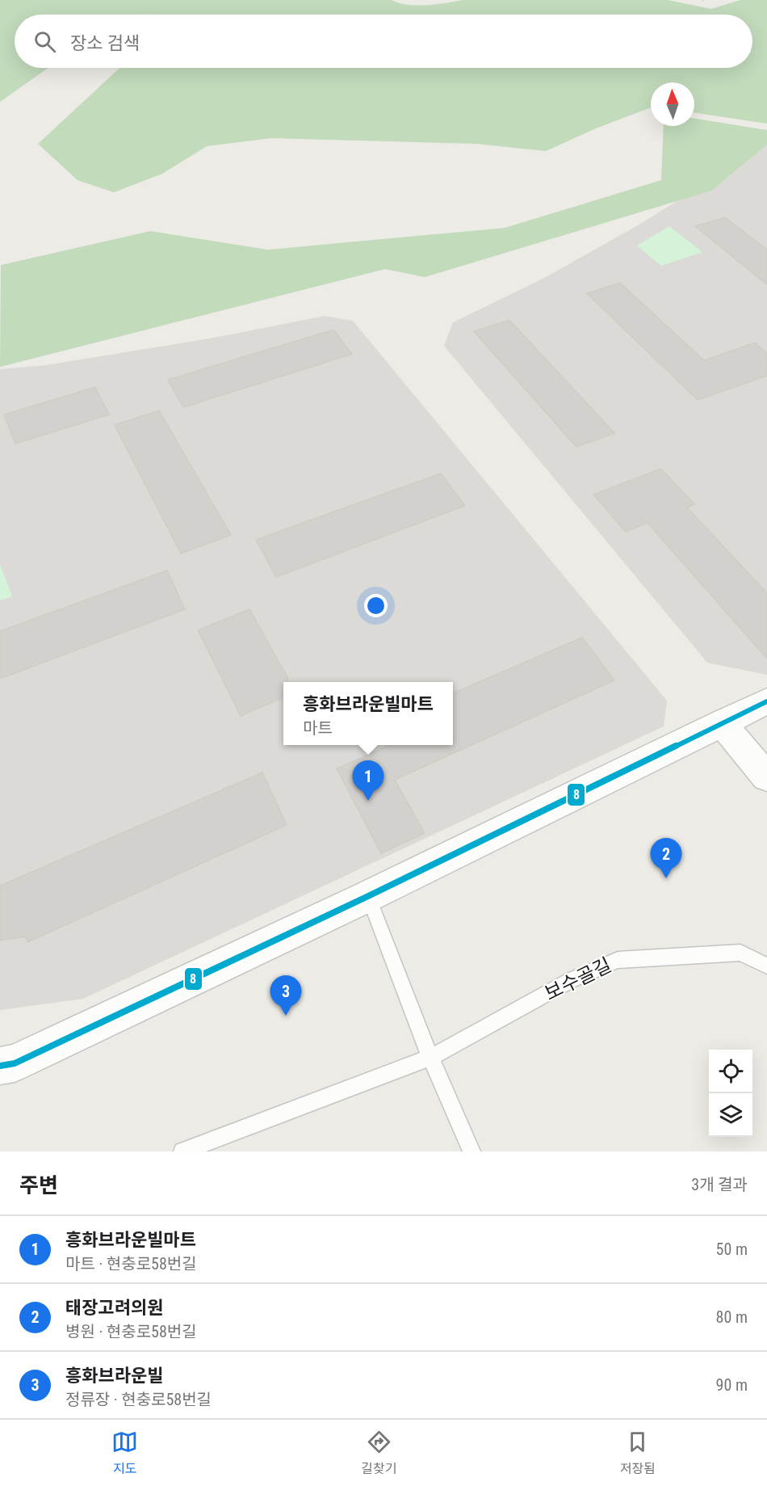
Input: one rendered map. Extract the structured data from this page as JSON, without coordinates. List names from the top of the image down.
{
  "streets": {
    "lane": ["보수골길"]
  },
  "lines": ["transit line 8"],
  "north": "top",
  "page": {
    "search": "장소 검색",
    "popup": ["흥화브라운빌마트", "마트"],
    "pins": ["1", "2", "3"],
    "heading": ["주변", "3개 결과"],
    "list": [
      {
        "mark": "1",
        "name": "흥화브라운빌마트",
        "note": "마트 · 현충로58번길",
        "value": "50 m"
      },
      {
        "mark": "2",
        "name": "태장고려의원",
        "note": "병원 · 현충로58번길",
        "value": "80 m"
      },
      {
        "mark": "3",
        "name": "흥화브라운빌",
        "note": "정류장 · 현충로58번길",
        "value": "90 m"
      }
    ],
    "nav": ["지도", "길찾기", "저장됨"]
  }
}
